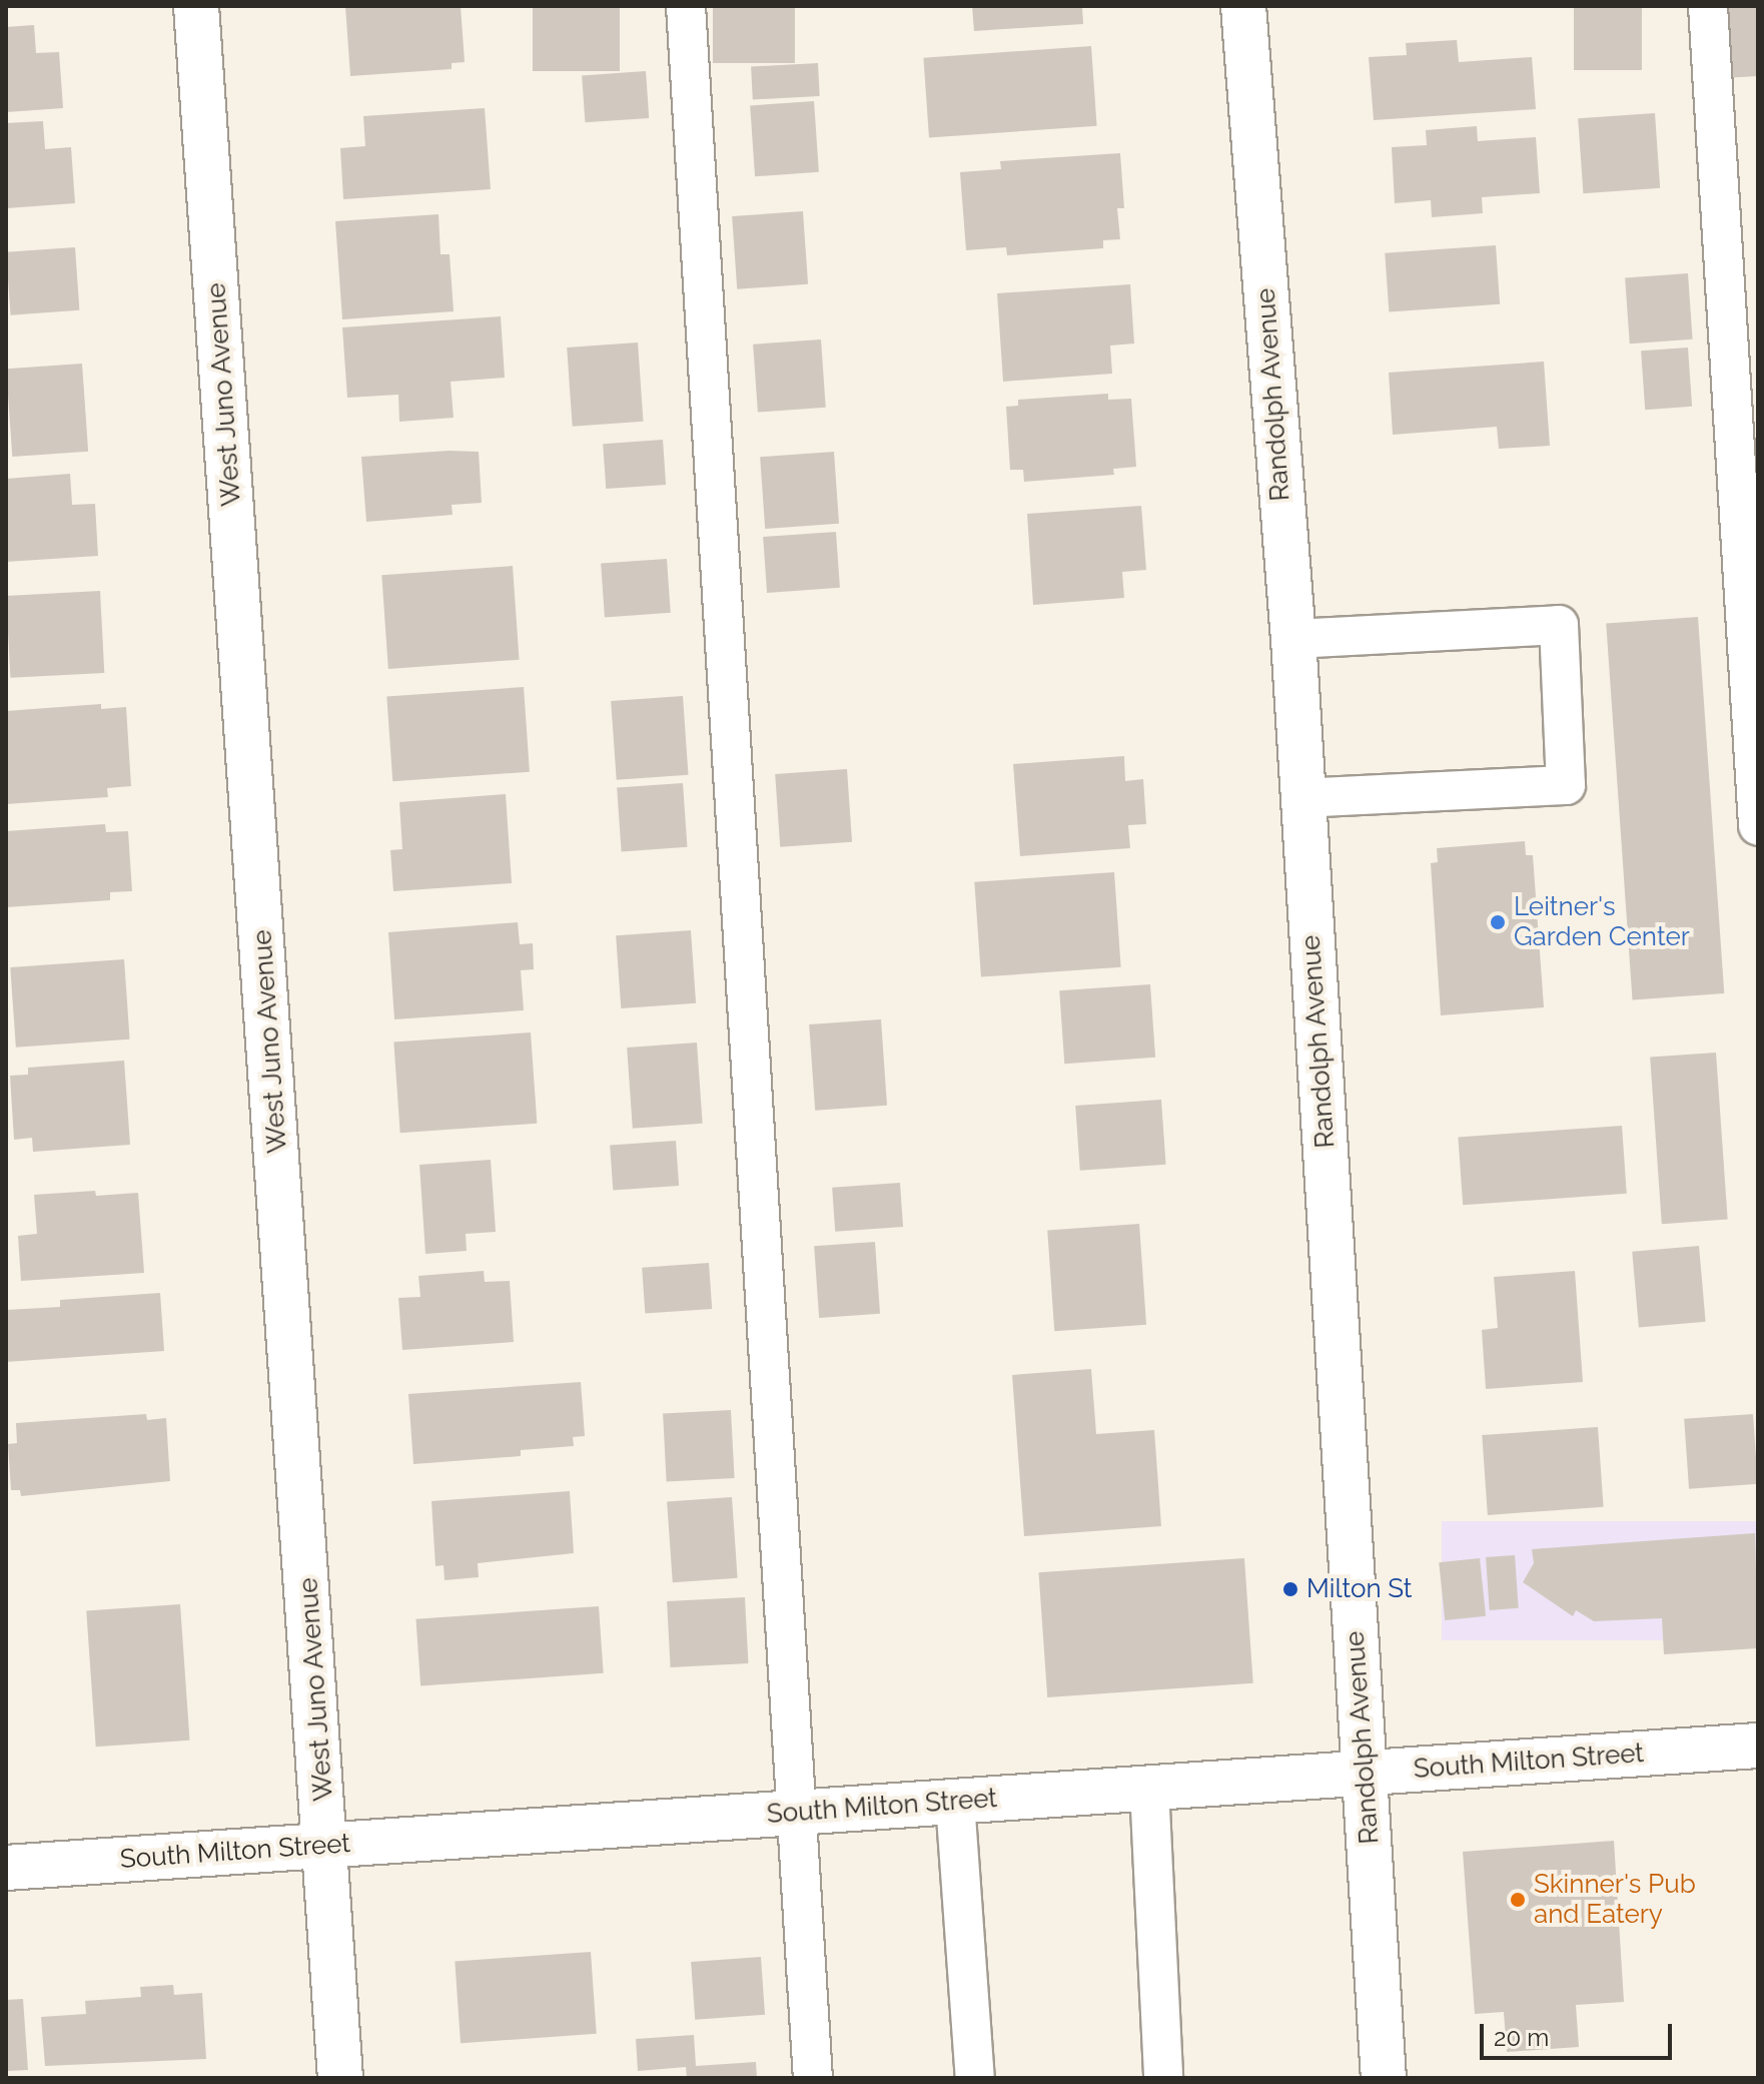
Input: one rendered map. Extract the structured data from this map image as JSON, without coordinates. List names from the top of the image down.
{
  "streets": {
    "street": ["West Juno Avenue", "Randolph Avenue", "South Milton Street"]
  },
  "crossings": [
    ["West Juno Avenue", "South Milton Street"],
    ["Randolph Avenue", "South Milton Street"]
  ],
  "places": ["Leitner's Garden Center", "Milton St", "Skinner's Pub and Eatery"],
  "scale_bar": "20 m"
}
